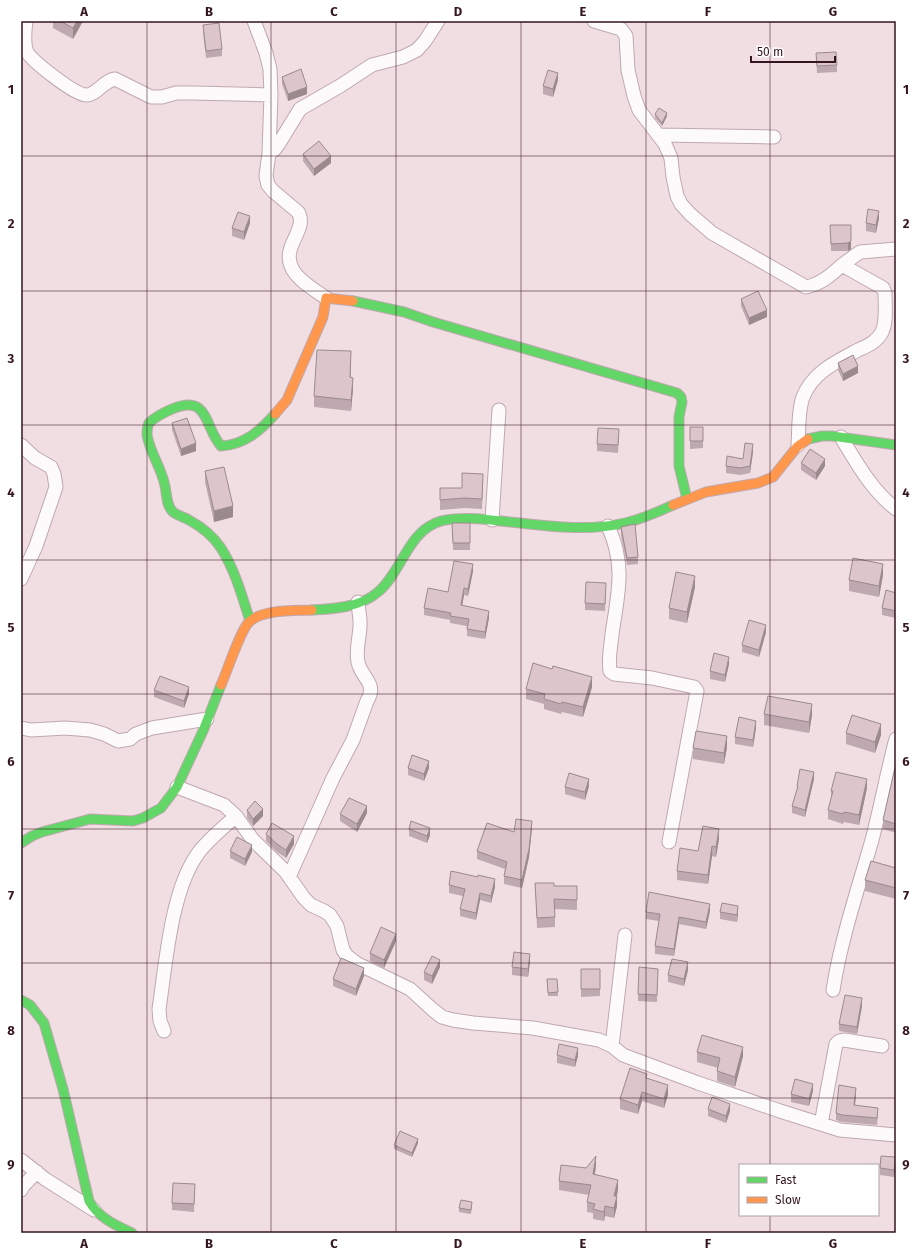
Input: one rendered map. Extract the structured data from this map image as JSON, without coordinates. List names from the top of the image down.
{
  "legend": ["Fast", "Slow"],
  "scale_bar": "50 m",
  "grid": {
    "columns": [
      "A",
      "B",
      "C",
      "D",
      "E",
      "F",
      "G"
    ],
    "rows": [
      "1",
      "2",
      "3",
      "4",
      "5",
      "6",
      "7",
      "8",
      "9"
    ]
  }
}
